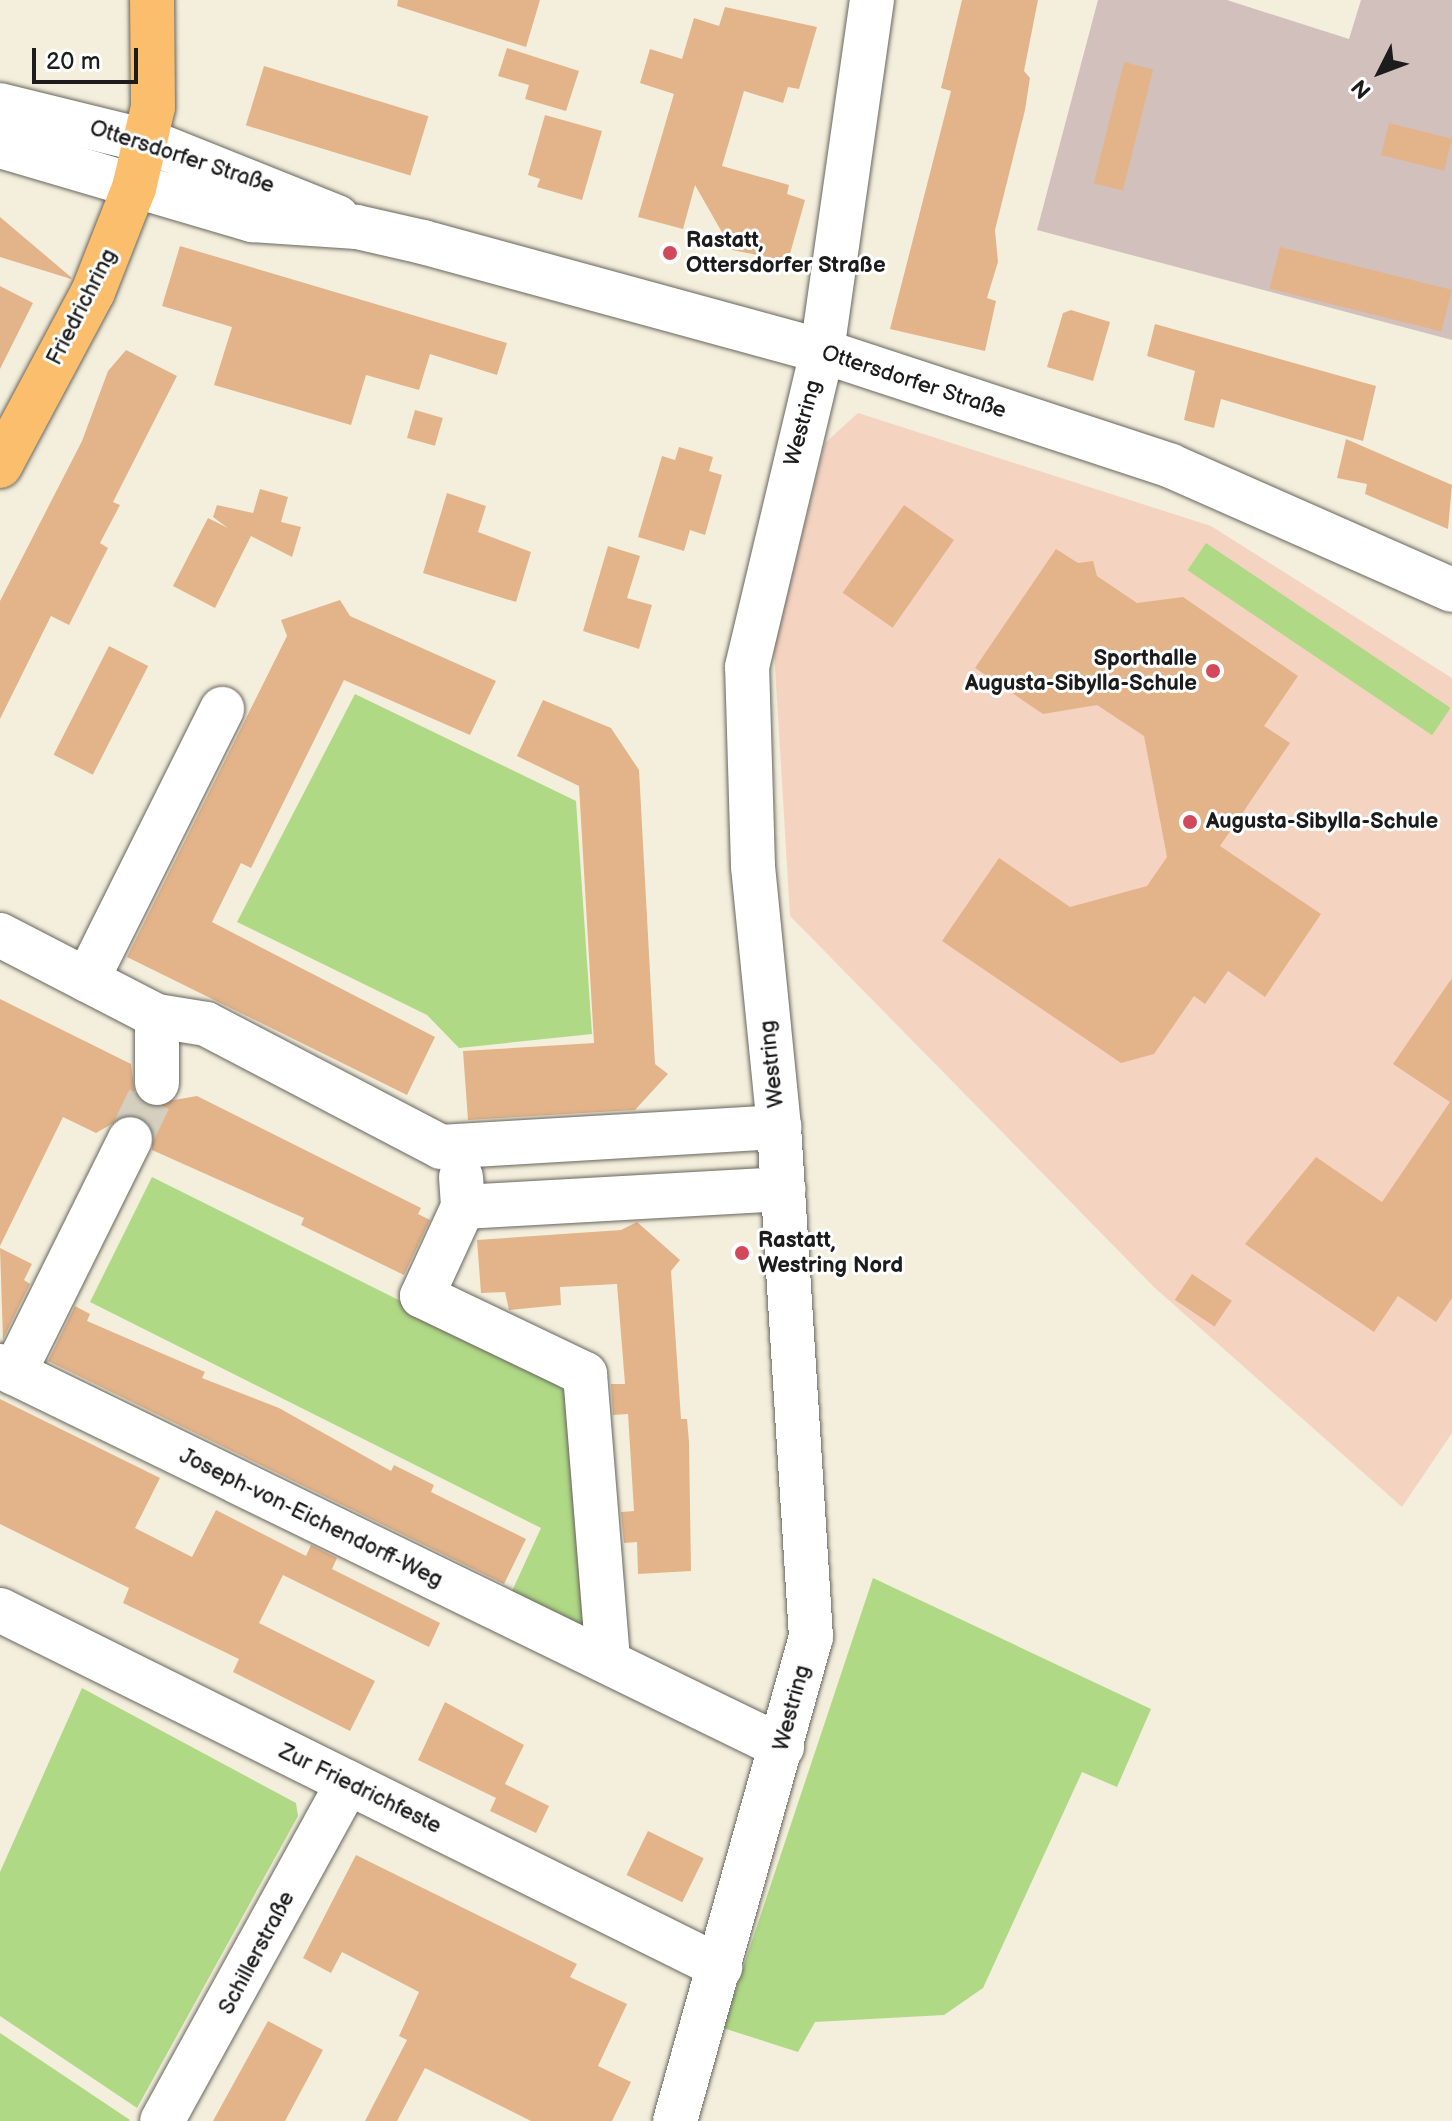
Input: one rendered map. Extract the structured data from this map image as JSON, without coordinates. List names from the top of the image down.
{
  "streets": {
    "main road": ["Friedrichring"],
    "street": [
      "Ottersdorfer Straße",
      "Westring",
      "Joseph-von-Eichendorff-Weg",
      "Zur Friedrichfeste",
      "Schillerstraße"
    ]
  },
  "crossings": [
    ["Ottersdorfer Straße", "Friedrichring"],
    ["Ottersdorfer Straße", "Westring"],
    ["Westring", "Joseph-von-Eichendorff-Weg"],
    ["Westring", "Zur Friedrichfeste"],
    ["Zur Friedrichfeste", "Schillerstraße"]
  ],
  "places": [
    "Rastatt, Ottersdorfer Straße",
    "Sporthalle Augusta-Sibylla-Schule",
    "Augusta-Sibylla-Schule",
    "Rastatt, Westring Nord"
  ],
  "scale_bar": "20 m",
  "north": "bottom left"
}
